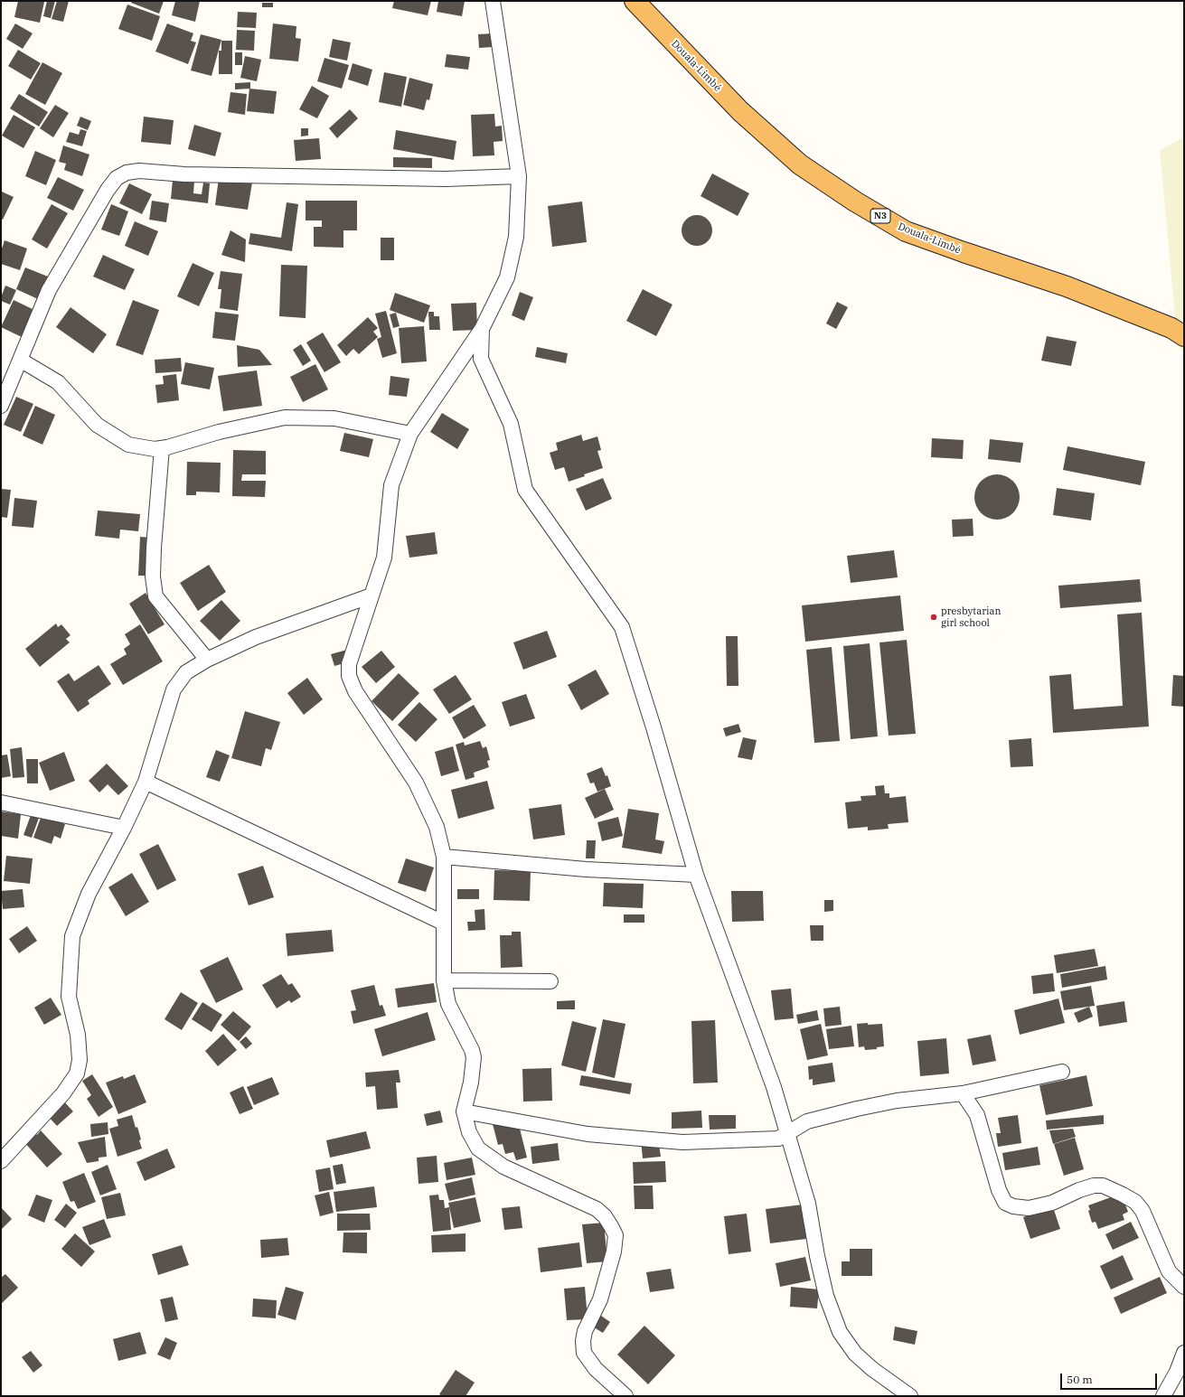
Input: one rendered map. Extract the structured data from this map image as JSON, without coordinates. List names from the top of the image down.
{
  "streets": {
    "highway": ["Douala-Limbé", "N3"]
  },
  "places": ["presbytarian girl school"],
  "scale_bar": "50 m"
}
